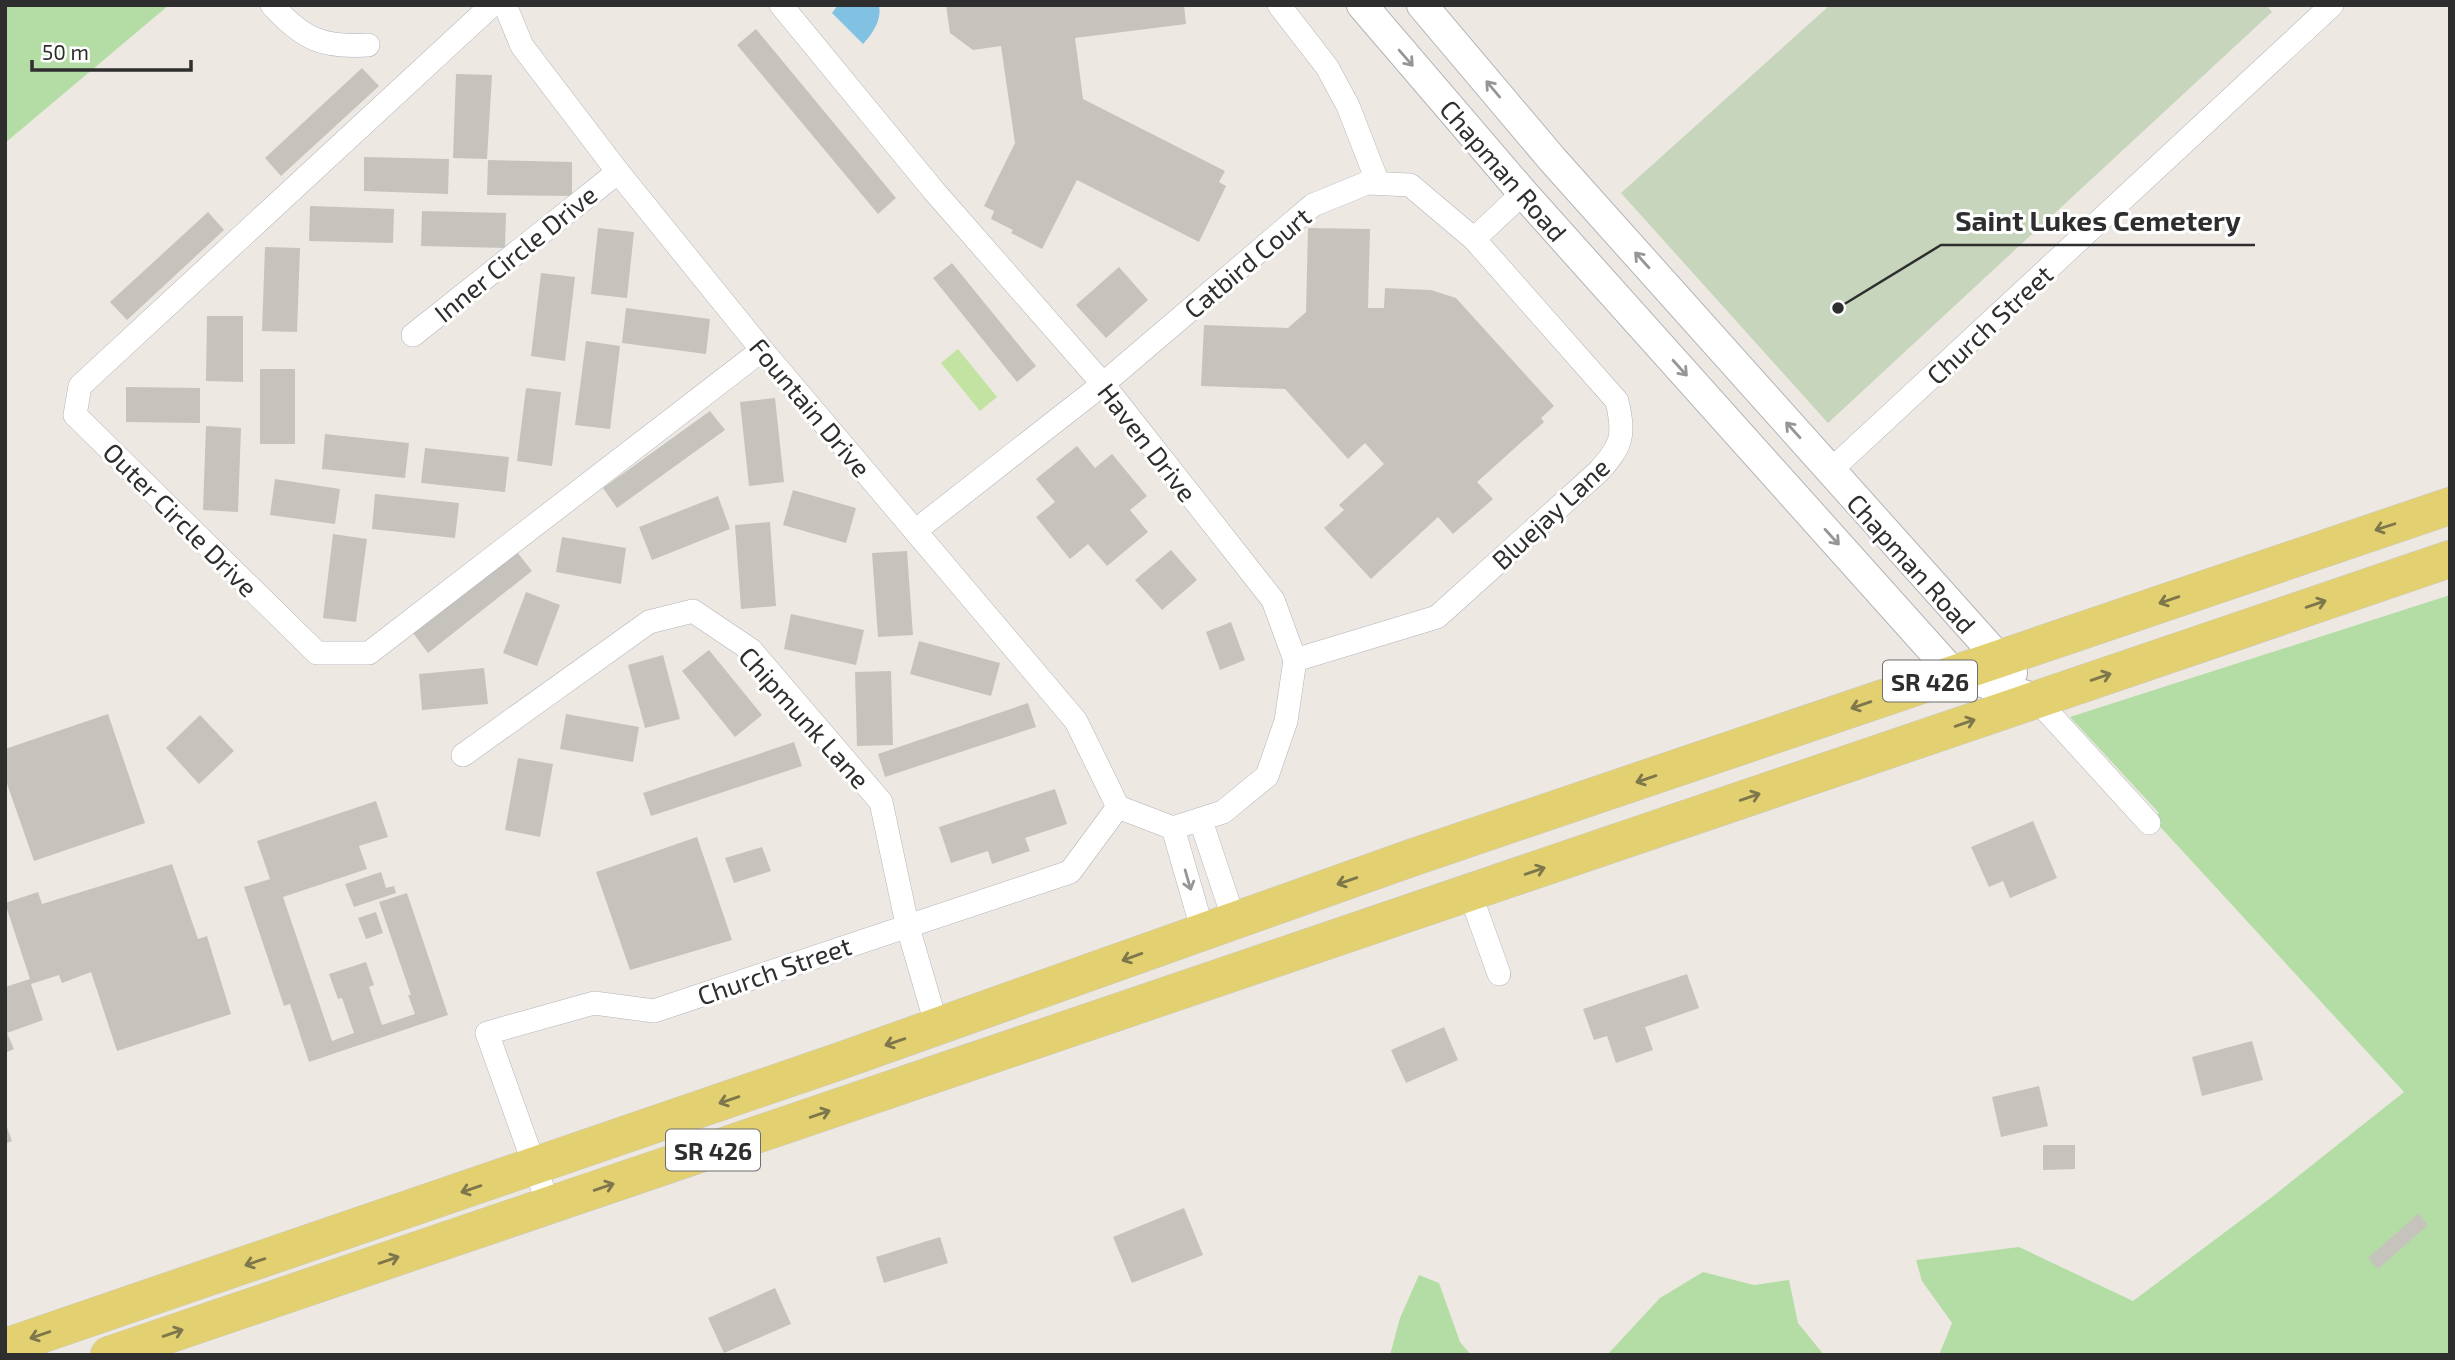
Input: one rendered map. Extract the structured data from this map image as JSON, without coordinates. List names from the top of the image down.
{
  "streets": {
    "main road": ["SR 426"],
    "street": [
      "Chapman Road",
      "Inner Circle Drive",
      "Catbird Court",
      "Church Street",
      "Fountain Drive",
      "Haven Drive",
      "Bluejay Lane",
      "Outer Circle Drive",
      "Chipmunk Lane"
    ]
  },
  "crossings": [
    ["Chapman Road", "Church Street"],
    ["Chapman Road", "SR 426"],
    ["Inner Circle Drive", "Fountain Drive"],
    ["Catbird Court", "Fountain Drive"],
    ["Catbird Court", "Haven Drive"],
    ["Catbird Court", "Bluejay Lane"],
    ["Church Street", "Fountain Drive"],
    ["Church Street", "SR 426"],
    ["Church Street", "Chipmunk Lane"],
    ["Fountain Drive", "Outer Circle Drive"],
    ["Haven Drive", "Bluejay Lane"],
    ["SR 426", "Chipmunk Lane"]
  ],
  "places": ["Saint Lukes Cemetery"],
  "scale_bar": "50 m"
}
